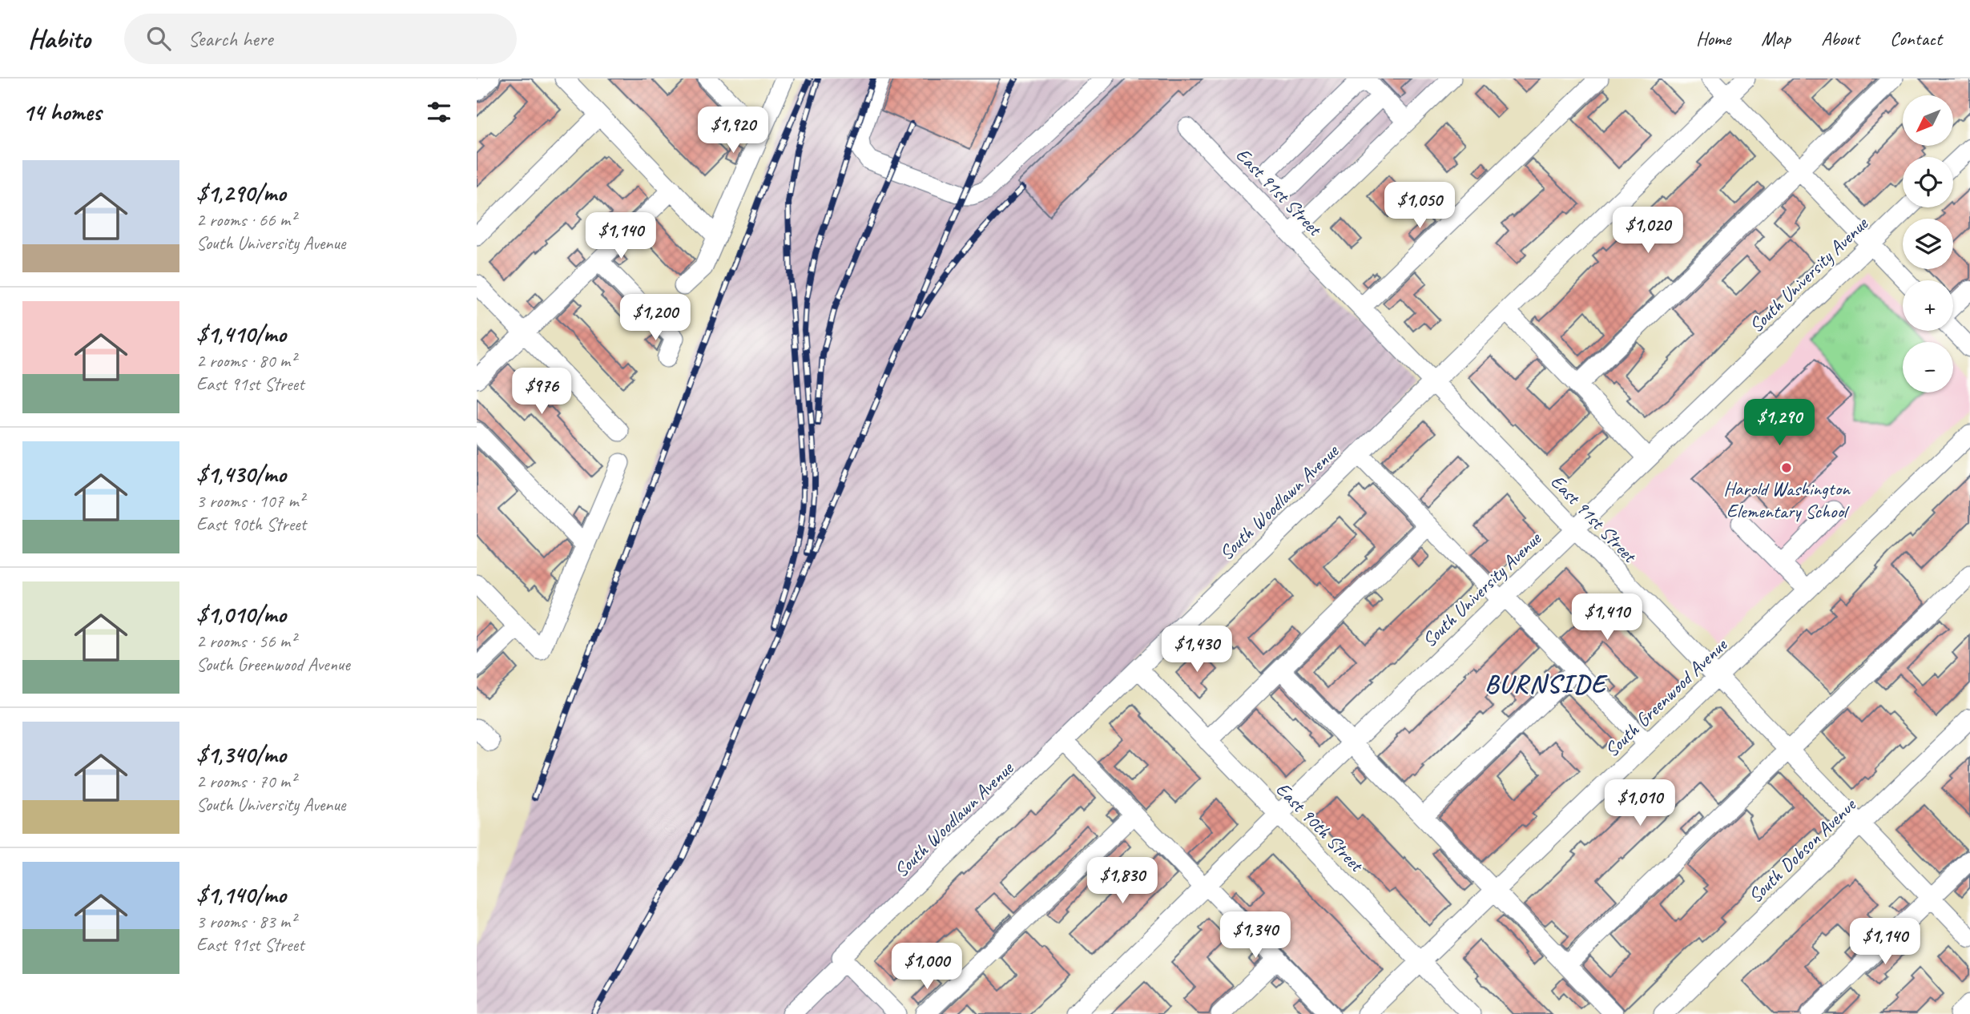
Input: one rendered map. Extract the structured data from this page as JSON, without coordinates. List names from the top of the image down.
{
  "streets": {
    "street": [
      "East 91st Street",
      "South University Avenue",
      "South Woodlawn Avenue",
      "South Greenwood Avenue",
      "East 90th Street",
      "South Dobson Avenue"
    ]
  },
  "crossings": [
    ["East 91st Street", "South University Avenue"],
    ["East 91st Street", "South Woodlawn Avenue"],
    ["East 91st Street", "South Greenwood Avenue"],
    ["East 91st Street", "South Dobson Avenue"],
    ["South University Avenue", "East 90th Street"],
    ["South Woodlawn Avenue", "East 90th Street"],
    ["South Greenwood Avenue", "East 90th Street"]
  ],
  "districts": ["BURNSIDE"],
  "places": ["Harold Washington Elementary School"],
  "north": "bottom left",
  "page": {
    "header": "Habito",
    "search": "Search here",
    "nav": [
      "Home",
      "Map",
      "About",
      "Contact"
    ],
    "heading": "14 homes",
    "map_buttons": ["+", "−"],
    "price": [
      "$1,920",
      "$1,050",
      "$1,020",
      "$1,140",
      "$1,200",
      "$976",
      "$1,290",
      "$1,410",
      "$1,430",
      "$1,010",
      "$1,830",
      "$1,340",
      "$1,140",
      "$1,000"
    ],
    "list": [
      {
        "name": "$1,290/mo",
        "note": "2 rooms · 66 m² · South University Avenue"
      },
      {
        "name": "$1,410/mo",
        "note": "2 rooms · 80 m² · East 91st Street"
      },
      {
        "name": "$1,430/mo",
        "note": "3 rooms · 107 m² · East 90th Street"
      },
      {
        "name": "$1,010/mo",
        "note": "2 rooms · 56 m² · South Greenwood Avenue"
      },
      {
        "name": "$1,340/mo",
        "note": "2 rooms · 70 m² · South University Avenue"
      },
      {
        "name": "$1,140/mo",
        "note": "3 rooms · 83 m² · East 91st Street"
      }
    ]
  }
}
